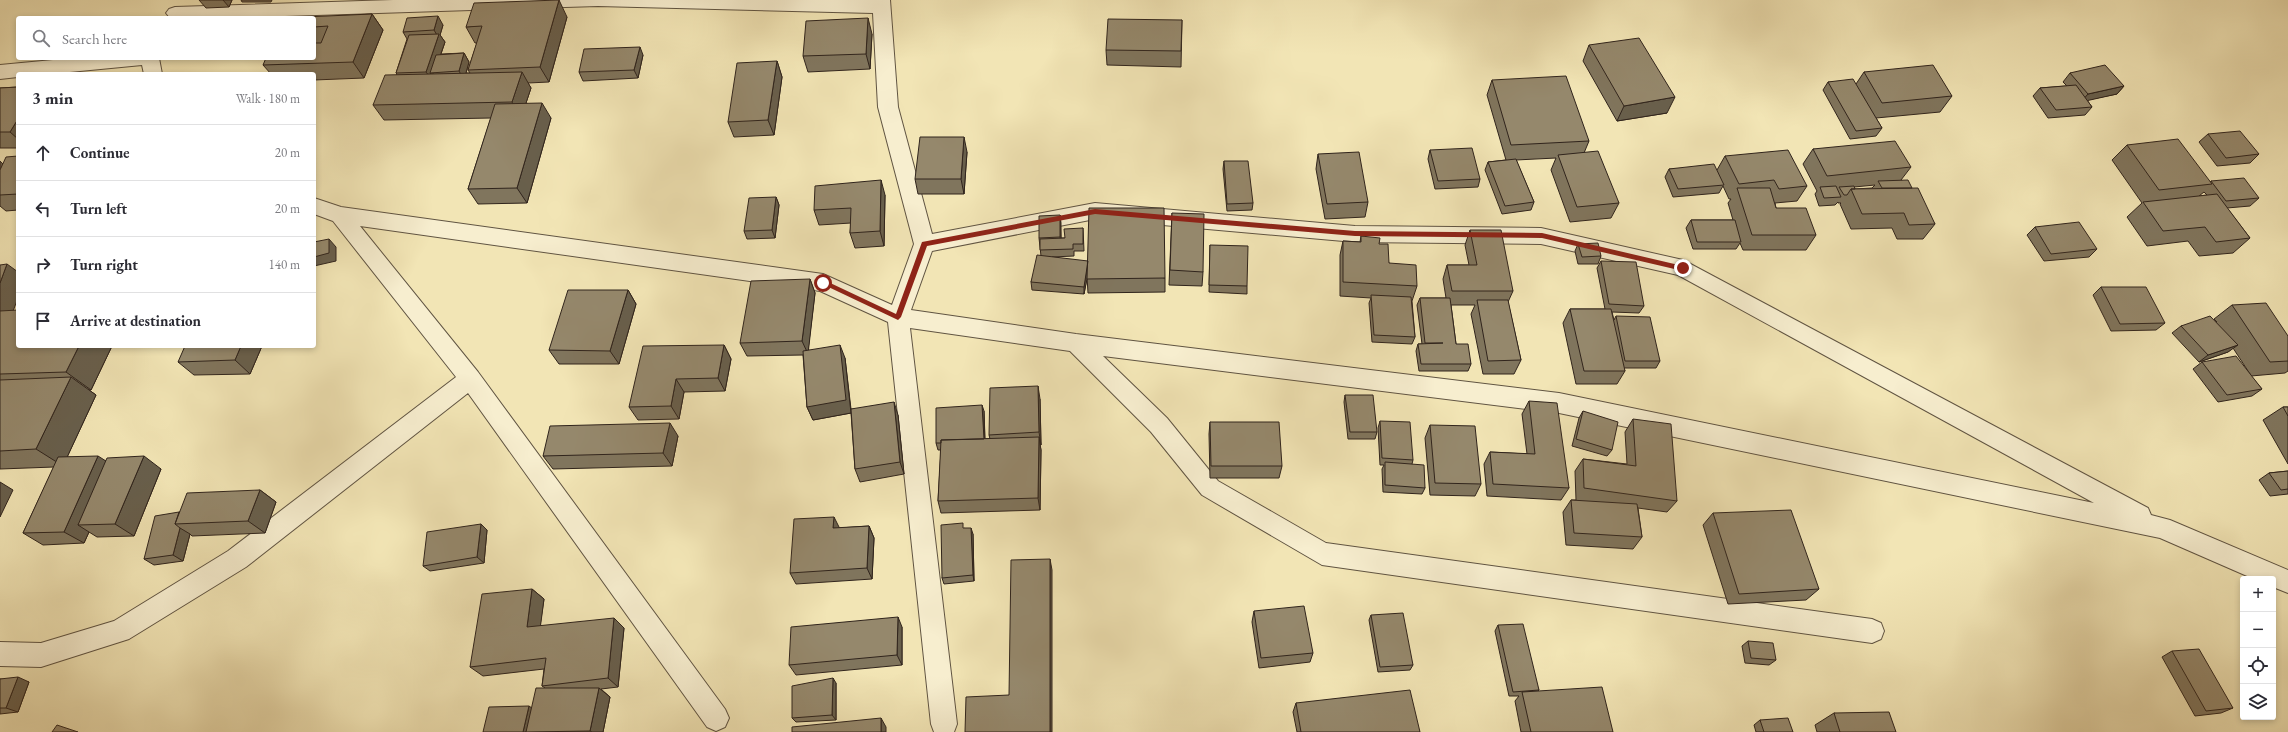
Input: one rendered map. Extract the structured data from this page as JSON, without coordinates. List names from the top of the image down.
{
  "page": {
    "search": "Search here",
    "heading": ["3 min", "Walk · 180 m"],
    "list": [
      ["Continue", "20 m"],
      ["Turn left", "20 m"],
      ["Turn right", "140 m"],
      "Arrive at destination"
    ],
    "map_buttons": ["+", "−"]
  }
}
